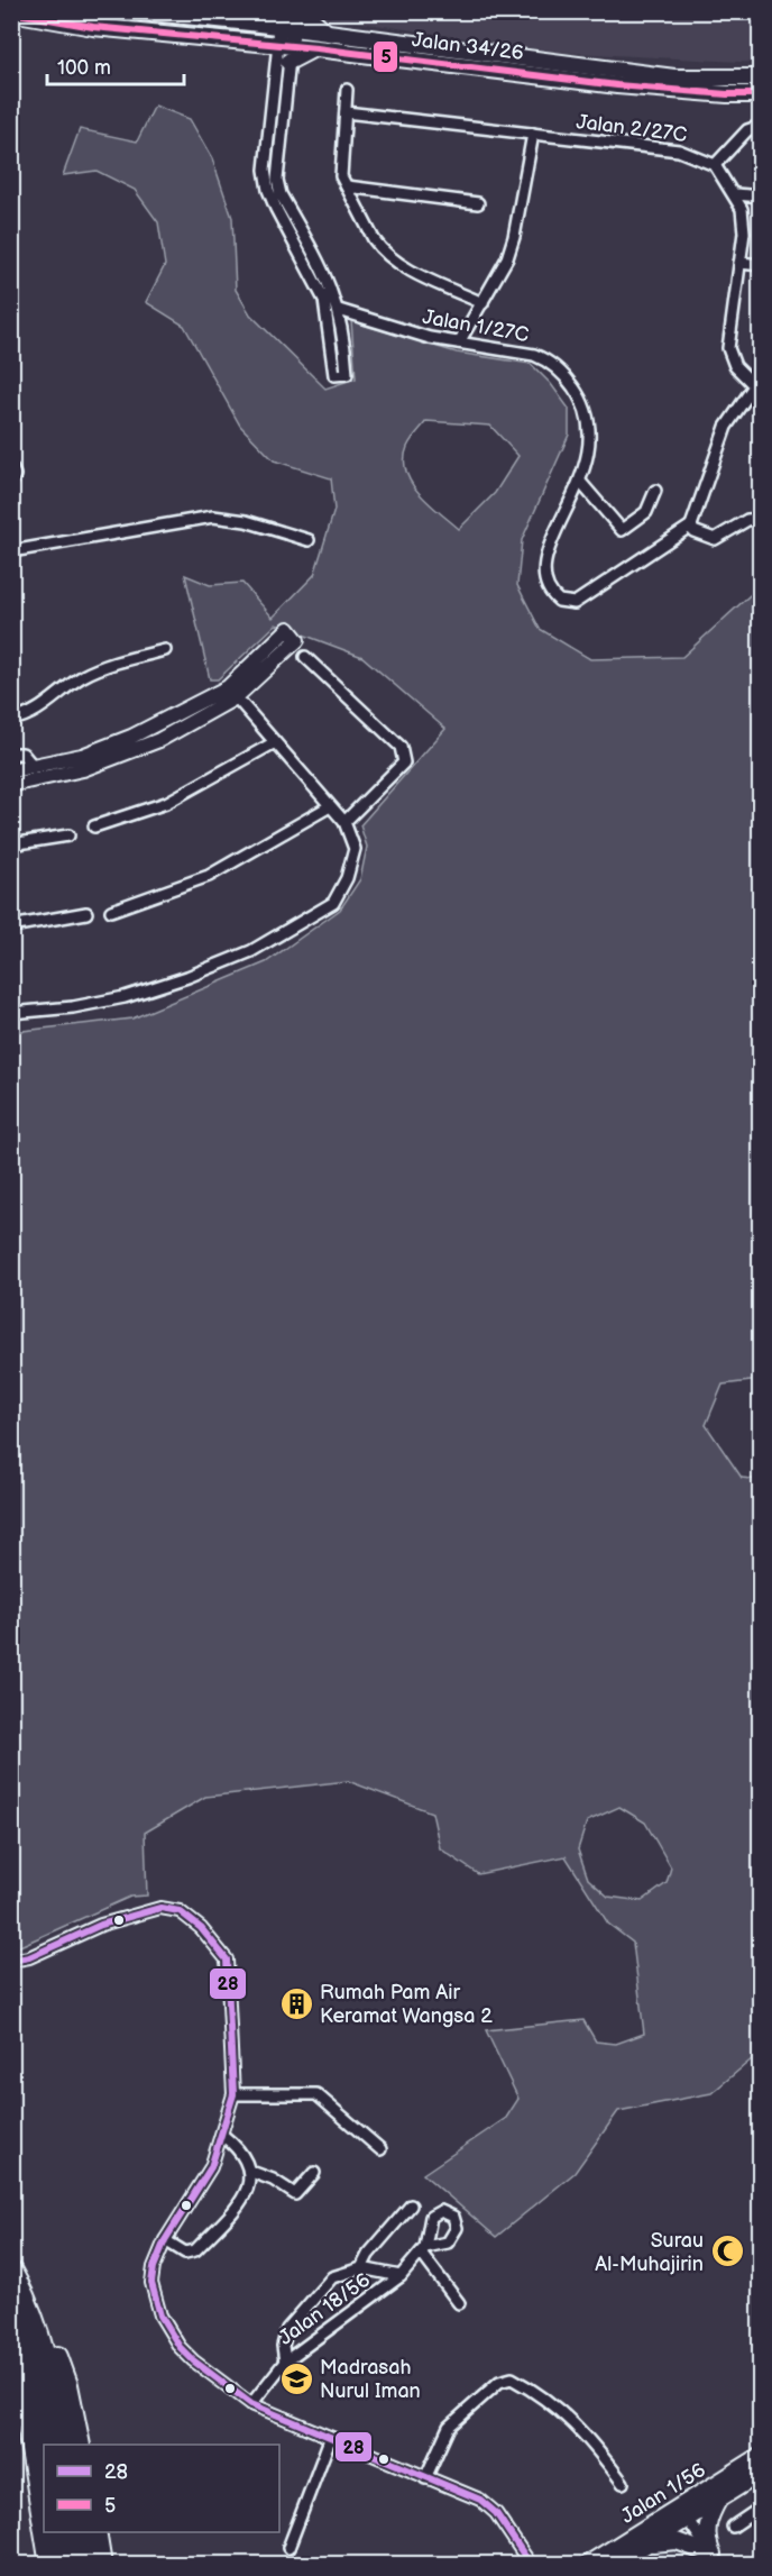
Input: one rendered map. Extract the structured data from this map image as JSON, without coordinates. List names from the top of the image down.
{
  "streets": {
    "main road": ["Jalan 34/26", "Jalan 1/56"],
    "street": ["Jalan 2/27C", "Jalan 1/27C", "Jalan 18/56"]
  },
  "places": {
    "building": ["Rumah Pam Air Keramat Wangsa 2"],
    "mosque": ["Surau Al-Muhajirin"],
    "school or university": ["Madrasah Nurul Iman"]
  },
  "lines": ["transit line 5", "transit line 28"],
  "legend": ["28", "5"],
  "scale_bar": "100 m"
}
